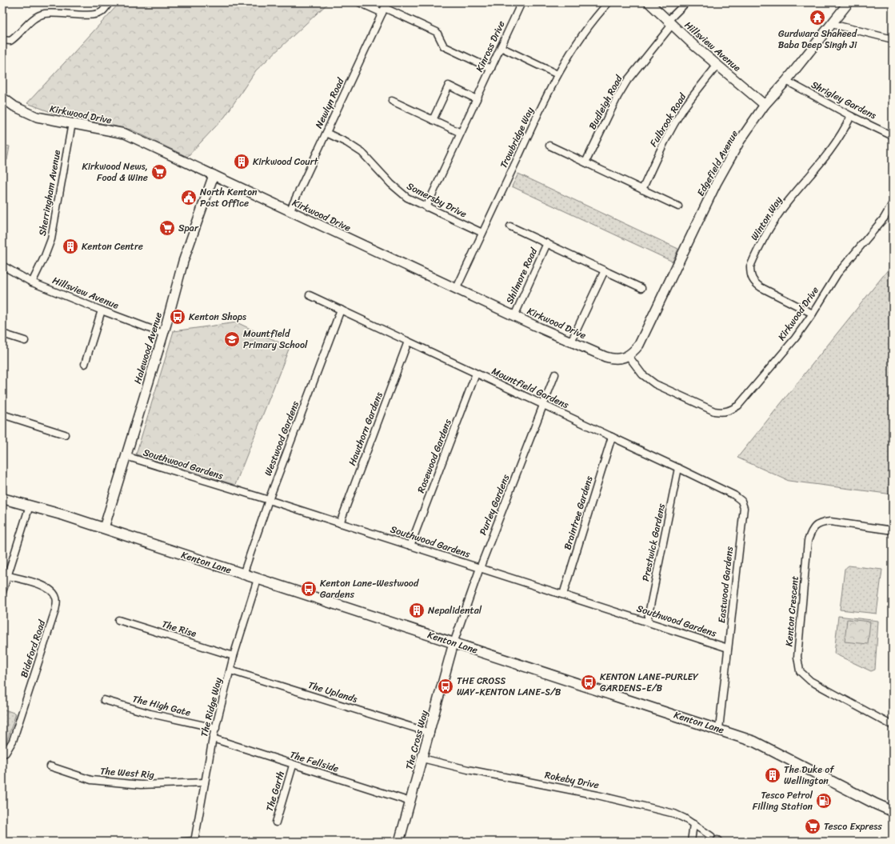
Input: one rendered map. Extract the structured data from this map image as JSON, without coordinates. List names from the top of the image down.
{
  "streets": {
    "main road": ["Kenton Lane"],
    "street": [
      "Kinross Drive",
      "Hillsview Avenue",
      "Shrigley Gardens",
      "Budleigh Road",
      "Newlyn Road",
      "Kirkwood Drive",
      "Fulbrook Road",
      "Trowbridge Way",
      "Edgefield Avenue",
      "Sherringham Avenue",
      "Somersby Drive",
      "Winton Way",
      "Shilmore Road",
      "Halewood Avenue",
      "Mountfield Gardens",
      "Hawthorn Gardens",
      "Westwood Gardens",
      "Rosewood Gardens",
      "Southwood Gardens",
      "Purley Gardens",
      "Braintree Gardens",
      "Prestwick Gardens",
      "Eastwood Gardens",
      "Kenton Crescent",
      "The Rise",
      "Bideford Road",
      "The Uplands",
      "The High Gate",
      "The Ridge Way",
      "The Cross Way",
      "The Fellside",
      "The West Rig",
      "Rokeby Drive",
      "The Garth"
    ]
  },
  "crossings": [
    ["Kinross Drive", "Somersby Drive"],
    ["Hillsview Avenue", "Budleigh Road"],
    ["Hillsview Avenue", "Fulbrook Road"],
    ["Hillsview Avenue", "Edgefield Avenue"],
    ["Hillsview Avenue", "Sherringham Avenue"],
    ["Hillsview Avenue", "Halewood Avenue"],
    ["Shrigley Gardens", "Edgefield Avenue"],
    ["Shrigley Gardens", "Winton Way"],
    ["Newlyn Road", "Kirkwood Drive"],
    ["Newlyn Road", "Somersby Drive"],
    ["Kirkwood Drive", "Trowbridge Way"],
    ["Kirkwood Drive", "Edgefield Avenue"],
    ["Kirkwood Drive", "Sherringham Avenue"],
    ["Kirkwood Drive", "Winton Way"],
    ["Kirkwood Drive", "Shilmore Road"],
    ["Kirkwood Drive", "Halewood Avenue"],
    ["Trowbridge Way", "Somersby Drive"],
    ["Halewood Avenue", "Southwood Gardens"],
    ["Halewood Avenue", "Kenton Lane"],
    ["Mountfield Gardens", "Hawthorn Gardens"],
    ["Mountfield Gardens", "Westwood Gardens"],
    ["Mountfield Gardens", "Rosewood Gardens"],
    ["Mountfield Gardens", "Purley Gardens"],
    ["Mountfield Gardens", "Braintree Gardens"],
    ["Mountfield Gardens", "Prestwick Gardens"],
    ["Mountfield Gardens", "Eastwood Gardens"],
    ["Hawthorn Gardens", "Southwood Gardens"],
    ["Westwood Gardens", "Southwood Gardens"],
    ["Westwood Gardens", "Kenton Lane"],
    ["Rosewood Gardens", "Southwood Gardens"],
    ["Southwood Gardens", "Purley Gardens"],
    ["Southwood Gardens", "Braintree Gardens"],
    ["Southwood Gardens", "Prestwick Gardens"],
    ["Southwood Gardens", "Eastwood Gardens"],
    ["Purley Gardens", "Kenton Lane"],
    ["Purley Gardens", "The Cross Way"],
    ["Kenton Lane", "Eastwood Gardens"],
    ["Kenton Lane", "The Ridge Way"],
    ["Kenton Lane", "The Cross Way"],
    ["The Rise", "The Ridge Way"],
    ["The Uplands", "The Ridge Way"],
    ["The Uplands", "The Cross Way"],
    ["The High Gate", "The Ridge Way"],
    ["The Ridge Way", "The Fellside"],
    ["The Ridge Way", "The West Rig"],
    ["The Cross Way", "The Fellside"],
    ["The Cross Way", "Rokeby Drive"],
    ["The Fellside", "The Garth"]
  ],
  "places": {
    "temple": ["Gurdwara Shaheed Baba Deep Singh Ji"],
    "building": [
      "Kirkwood Court",
      "Kenton Centre",
      "Nepalidental",
      "The Duke of Wellington"
    ],
    "supermarket": ["Kirkwood News, Food & Wine", "Spar", "Tesco Express"],
    "public building": ["North Kenton Post Office"],
    "bus stop": [
      "Kenton Shops",
      "Kenton Lane-Westwood Gardens",
      "KENTON LANE-PURLEY GARDENS-E/B",
      "THE CROSS WAY-KENTON LANE-S/B"
    ],
    "school or university": ["Mountfield Primary School"],
    "fuel station": ["Tesco Petrol Filling Station"]
  }
}
